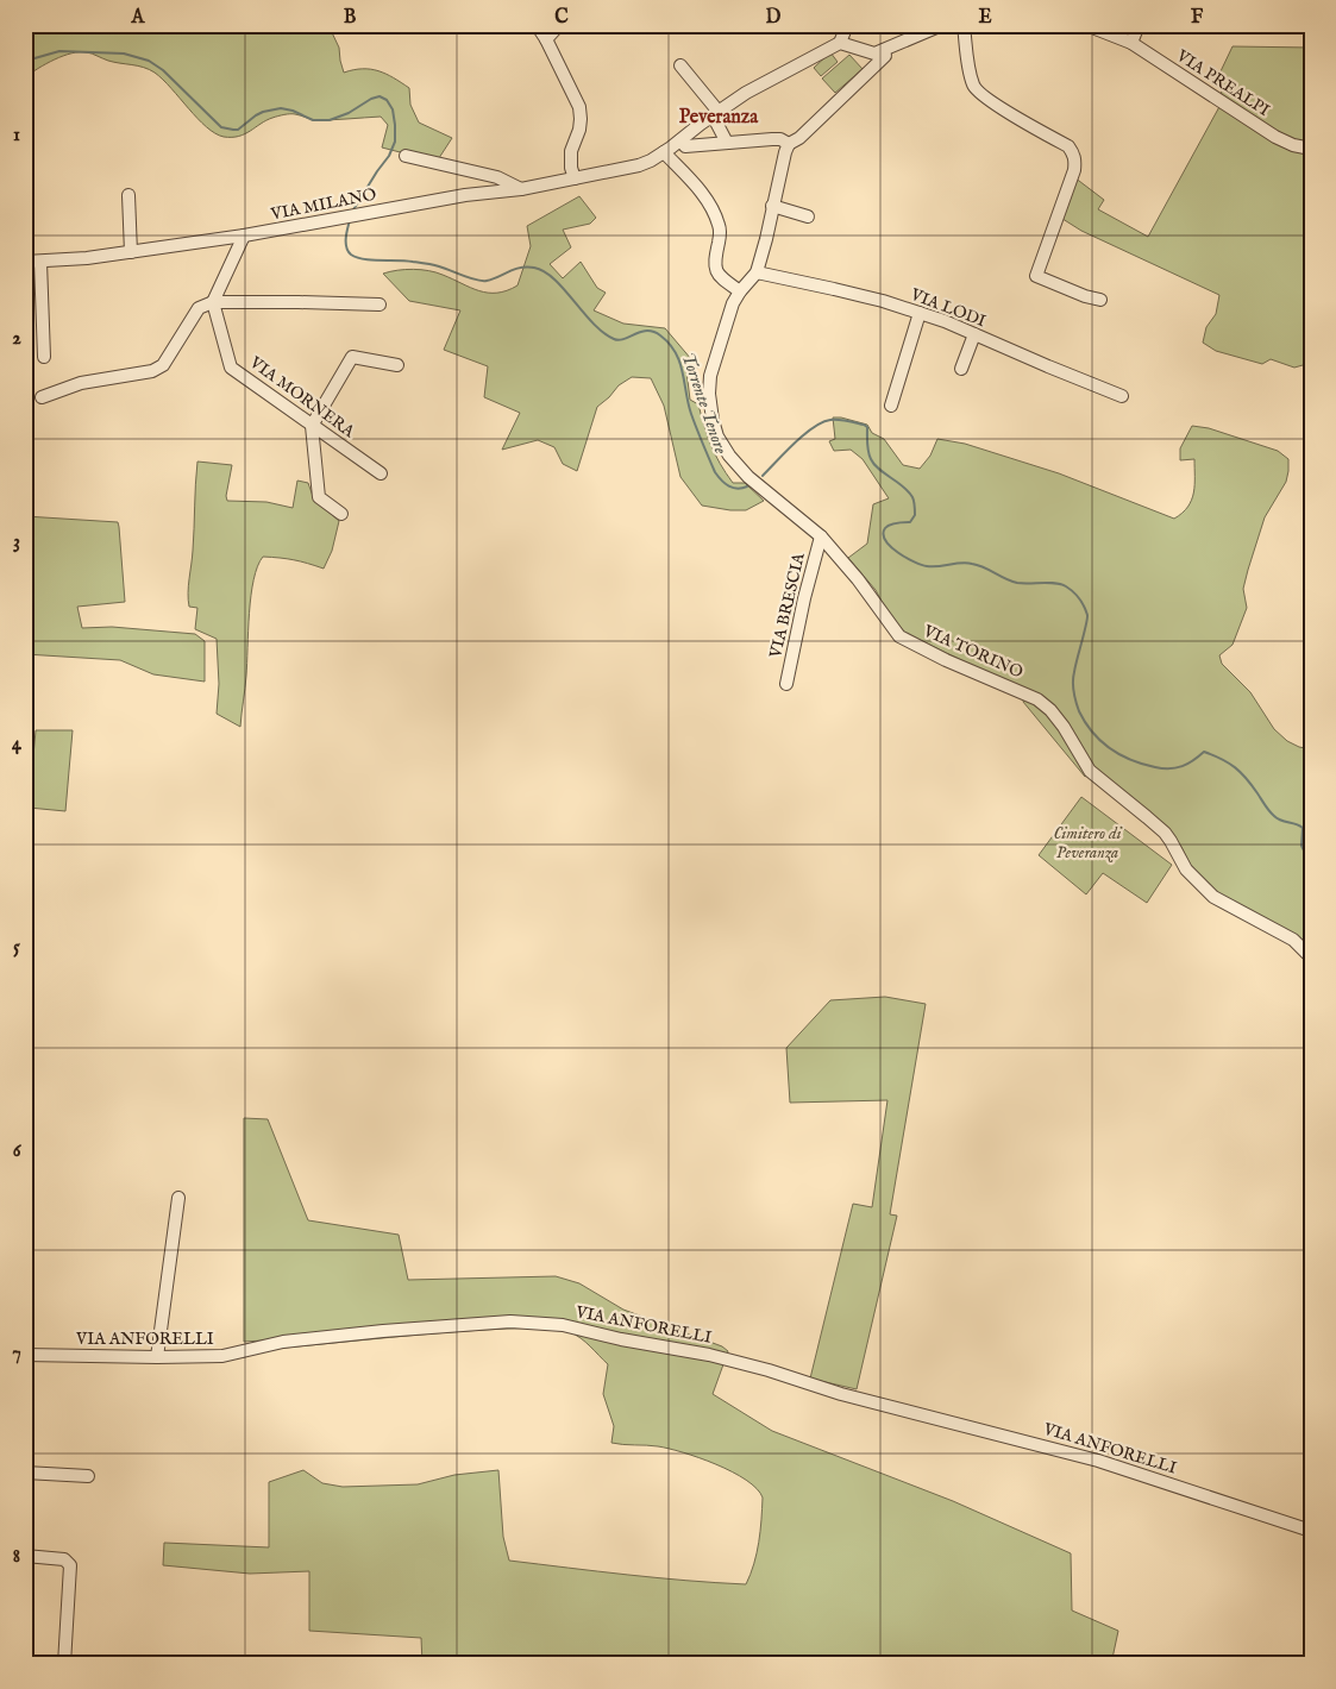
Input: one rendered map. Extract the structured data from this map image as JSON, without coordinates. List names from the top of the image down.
{
  "streets": {
    "street": [
      "VIA PREALPI",
      "VIA MILANO",
      "VIA LODI",
      "VIA MORNERA",
      "VIA BRESCIA",
      "VIA TORINO",
      "VIA ANFORELLI"
    ]
  },
  "crossings": [
    ["VIA LODI", "VIA TORINO"],
    ["VIA BRESCIA", "VIA TORINO"]
  ],
  "districts": ["Peveranza"],
  "water": ["Torrente Tenore"],
  "parks": ["Cimitero di Peveranza"],
  "grid": {
    "columns": [
      "A",
      "B",
      "C",
      "D",
      "E",
      "F"
    ],
    "rows": [
      "1",
      "2",
      "3",
      "4",
      "5",
      "6",
      "7",
      "8"
    ]
  }
}
